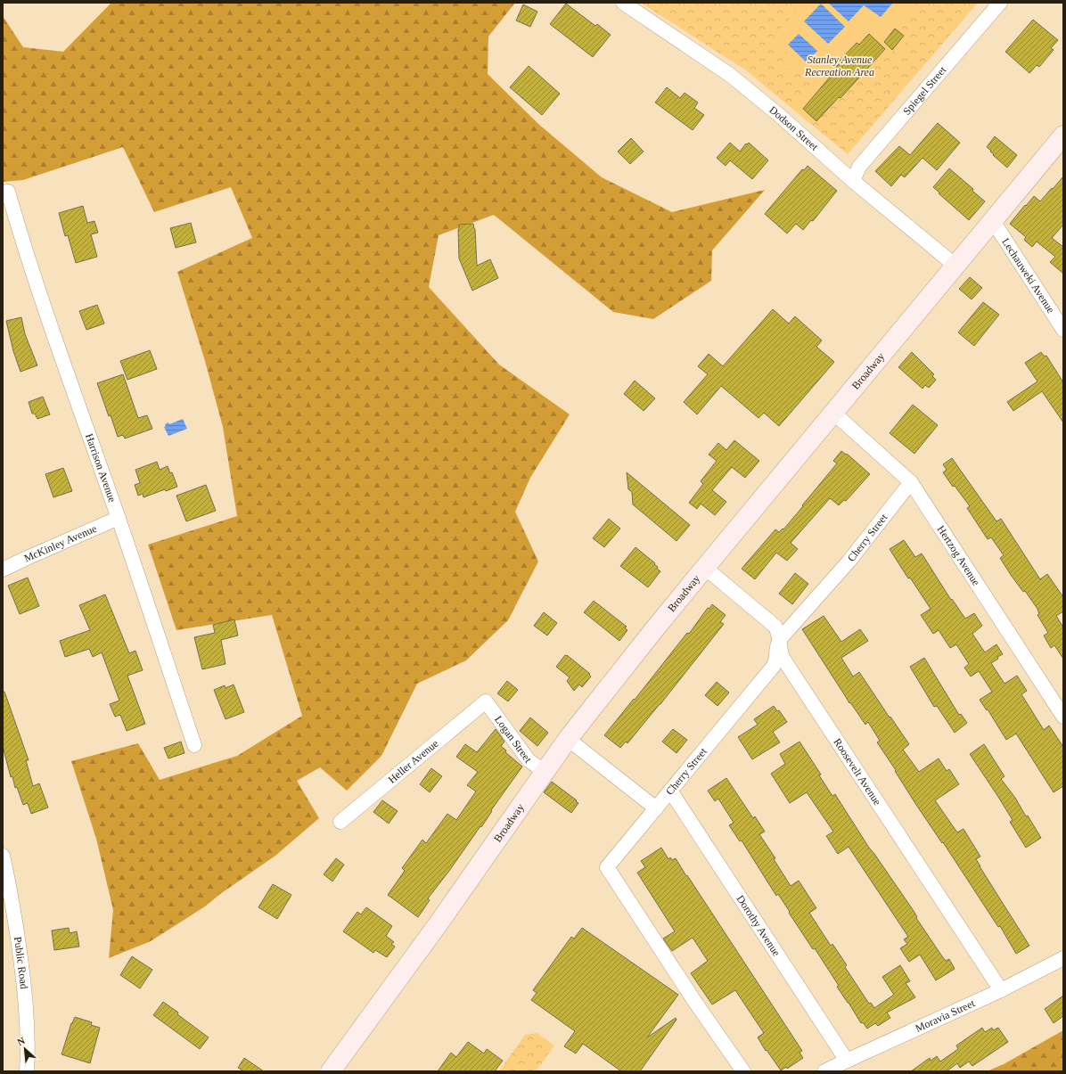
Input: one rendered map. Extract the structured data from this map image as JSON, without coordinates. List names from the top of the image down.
{
  "streets": {
    "main road": ["Broadway"],
    "street": [
      "Spiegel Street",
      "Dodson Street",
      "Lechauweki Avenue",
      "Harrison Avenue",
      "Cherry Street",
      "McKinley Avenue",
      "Hertzog Avenue",
      "Logan Street",
      "Heller Avenue",
      "Roosevelt Avenue",
      "Dorothy Avenue",
      "Public Road",
      "Moravia Street"
    ]
  },
  "crossings": [
    ["Spiegel Street", "Dodson Street"],
    ["Dodson Street", "Broadway"],
    ["Lechauweki Avenue", "Broadway"],
    ["Broadway", "Hertzog Avenue"],
    ["Broadway", "Logan Street"],
    ["Broadway", "Roosevelt Avenue"],
    ["Harrison Avenue", "McKinley Avenue"],
    ["Cherry Street", "Hertzog Avenue"],
    ["Cherry Street", "Roosevelt Avenue"],
    ["Cherry Street", "Dorothy Avenue"],
    ["Logan Street", "Heller Avenue"],
    ["Roosevelt Avenue", "Moravia Street"],
    ["Dorothy Avenue", "Moravia Street"]
  ],
  "parks": ["Stanley Avenue Recreation Area"],
  "north": "top left"
}
